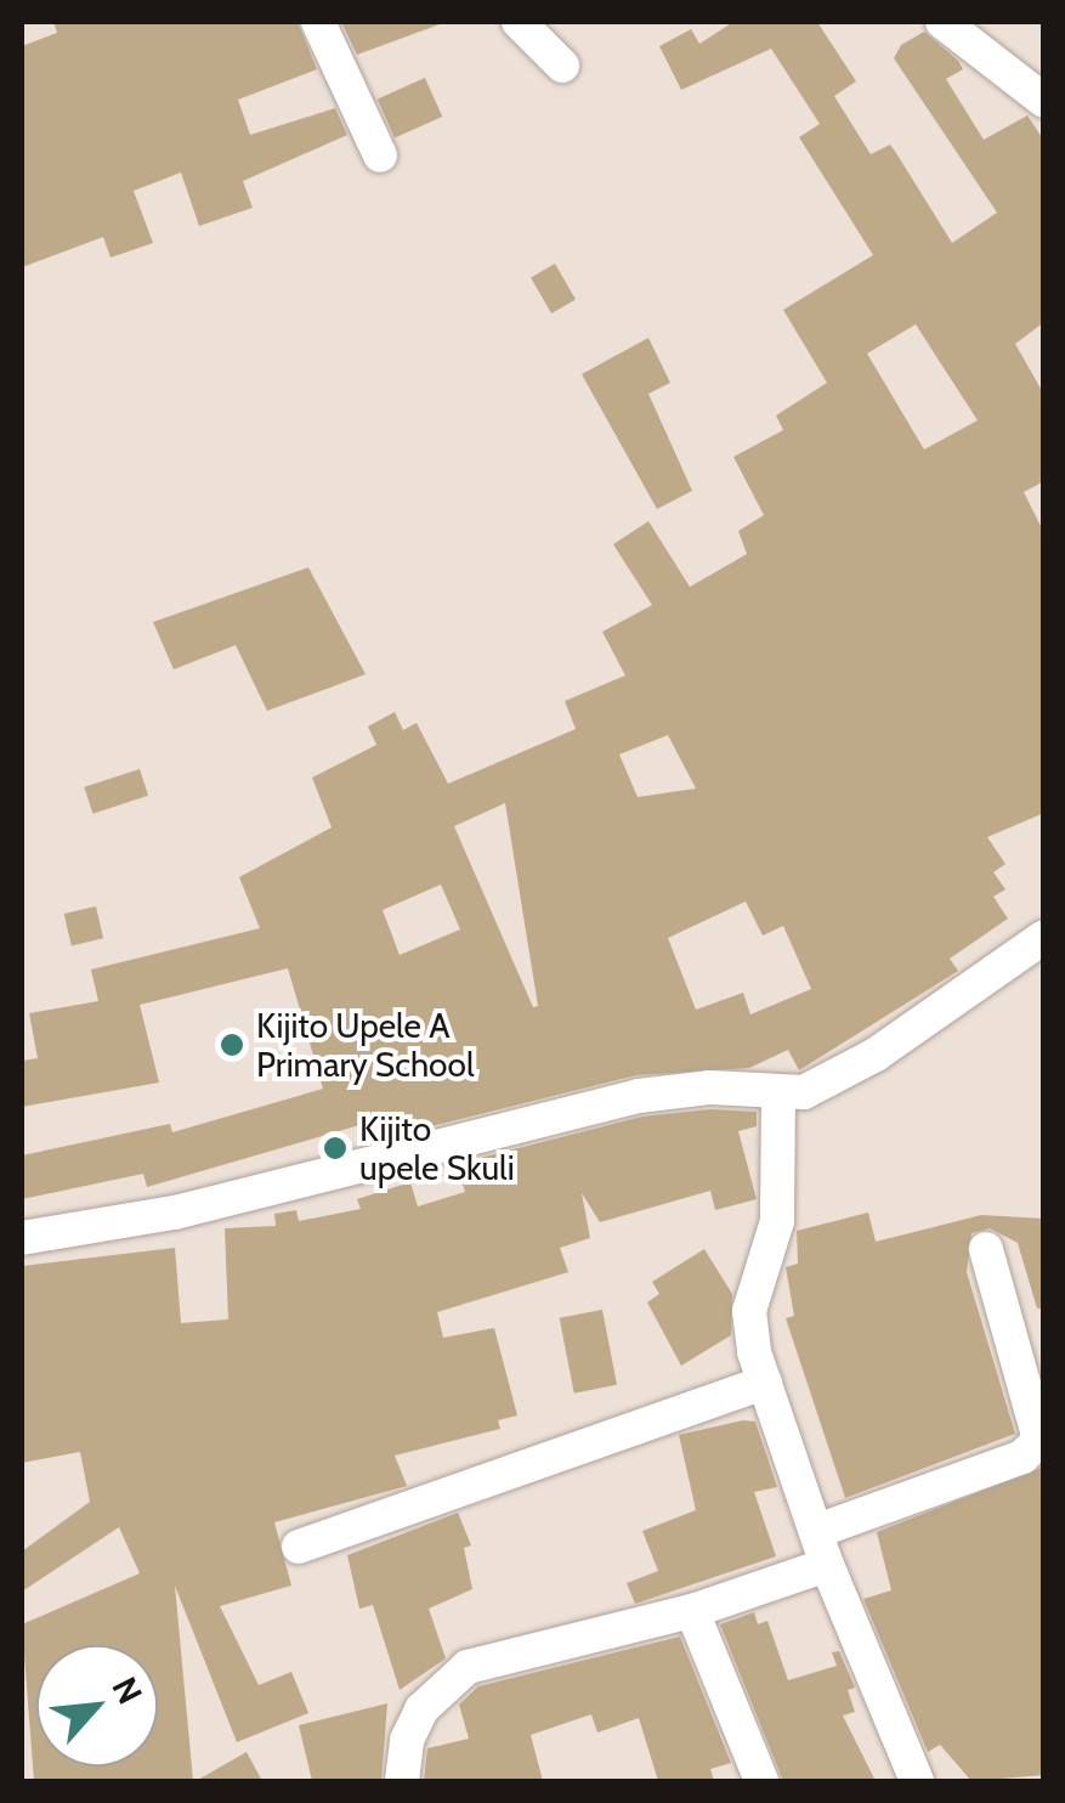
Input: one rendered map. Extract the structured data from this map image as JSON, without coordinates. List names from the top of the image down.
{
  "places": ["Kijito Upele A Primary School", "Kijito upele Skuli"],
  "north": "top right"
}
